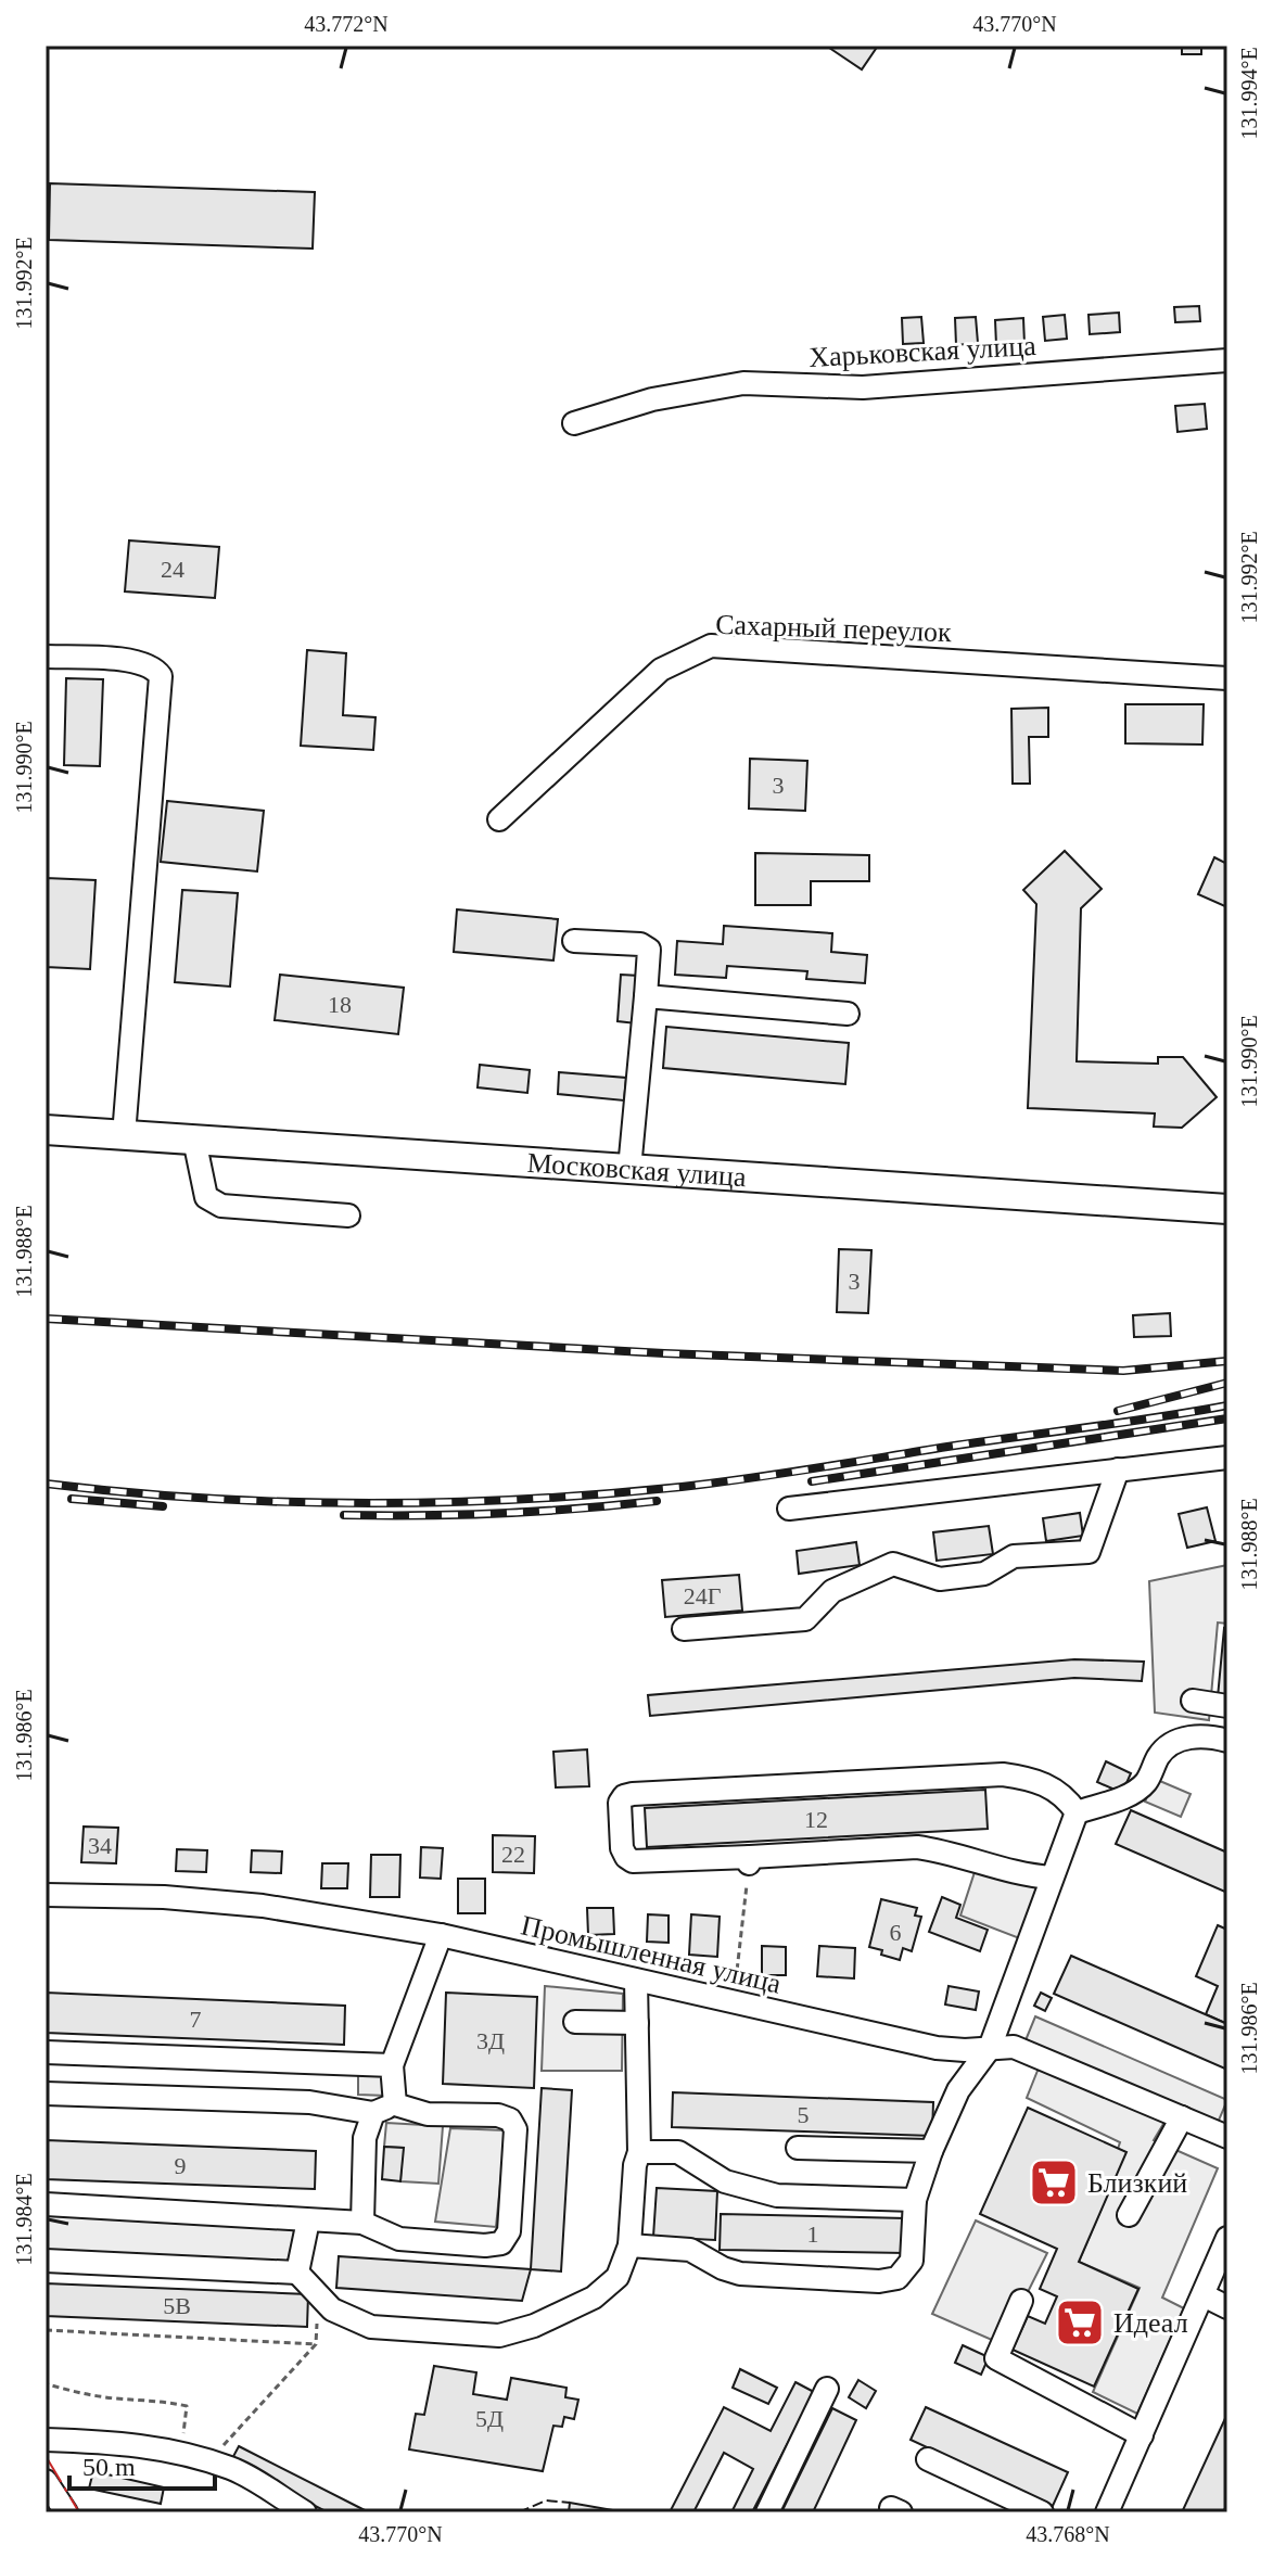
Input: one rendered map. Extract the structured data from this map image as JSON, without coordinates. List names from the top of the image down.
{
  "streets": {
    "main road": ["Московская улица"],
    "street": ["Харьковская улица", "Сахарный переулок", "Промышленная улица"]
  },
  "places": {
    "supermarket": ["Близкий", "Идеал"]
  },
  "house_numbers": [
    "24",
    "3",
    "18",
    "3",
    "24Г",
    "12",
    "34",
    "22",
    "6",
    "7",
    "3Д",
    "5",
    "9",
    "1",
    "5В",
    "5Д"
  ],
  "scale_bar": "50 m",
  "coordinates": [
    "43.772°N",
    "43.770°N",
    "131.994°E",
    "131.992°E",
    "131.990°E",
    "131.988°E",
    "131.986°E",
    "131.984°E",
    "43.768°N"
  ]
}
